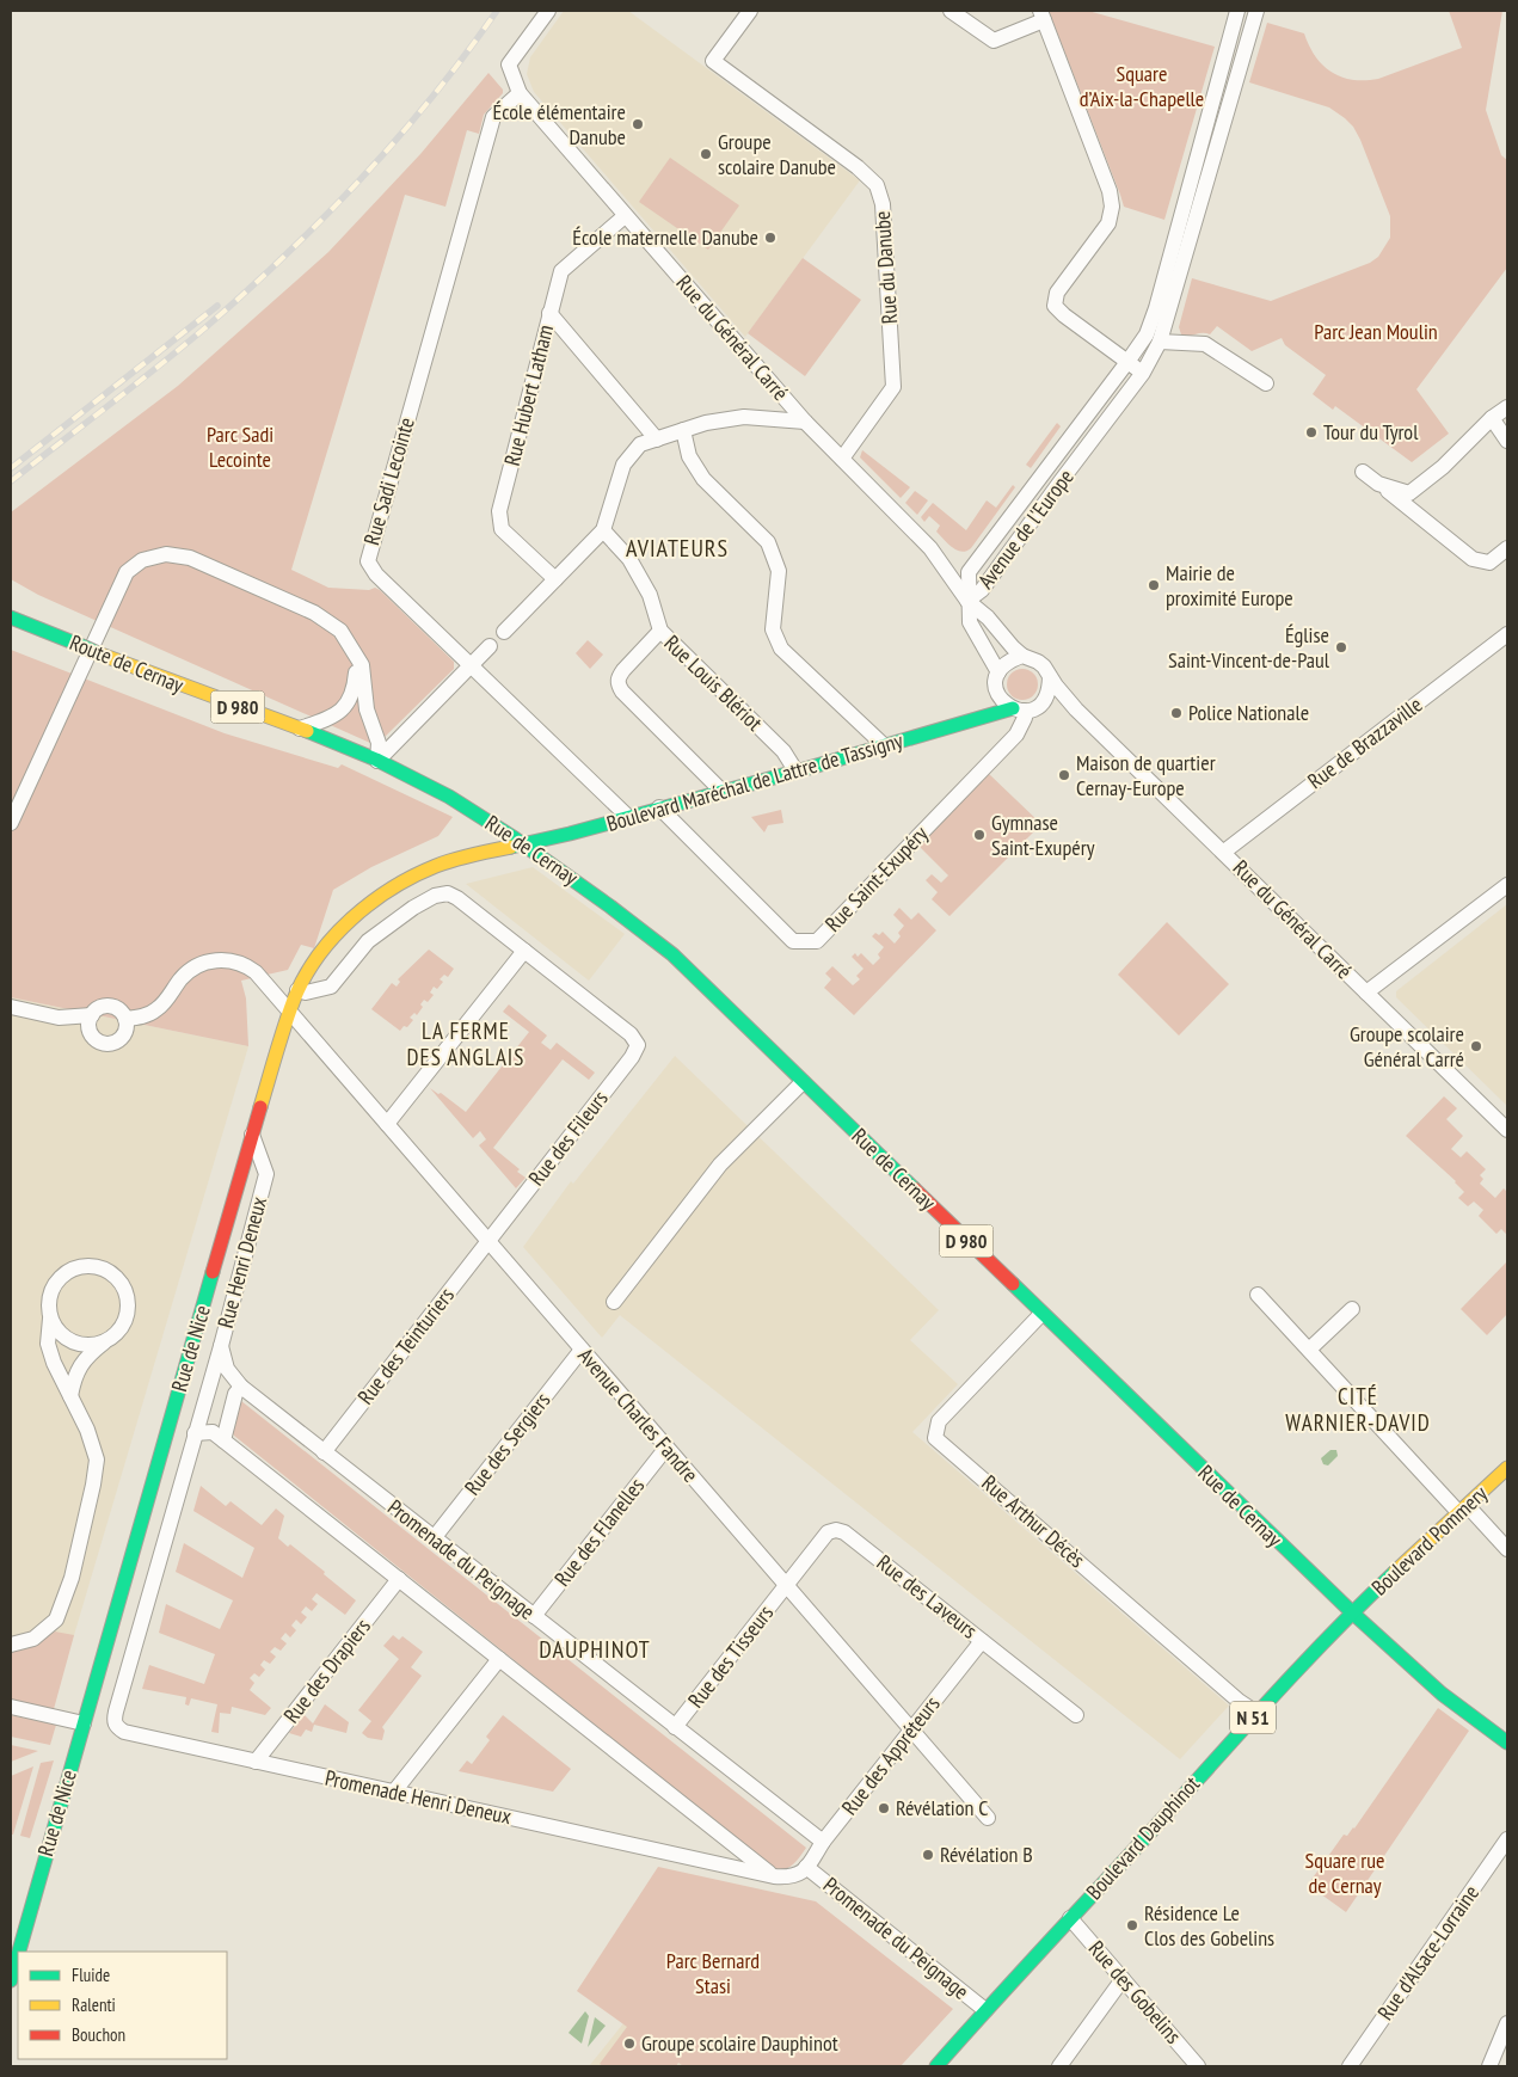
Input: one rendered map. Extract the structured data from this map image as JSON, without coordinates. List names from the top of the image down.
{
  "streets": {
    "main road": [
      "Route de Cernay",
      "D 980",
      "Boulevard Maréchal de Lattre de Tassigny",
      "Rue de Cernay",
      "Rue de Nice",
      "Boulevard Pommery",
      "N 51",
      "Boulevard Dauphinot"
    ],
    "street": [
      "Rue du Danube",
      "Rue du Général Carré",
      "Rue Hubert Latham",
      "Rue Sadi Lecointe",
      "Avenue de l'Europe",
      "Rue Louis Blériot",
      "Rue de Brazzaville",
      "Rue Saint-Exupéry",
      "Rue des Fileurs",
      "Rue Henri Deneux",
      "Rue des Teinturiers",
      "Avenue Charles Fandre",
      "Rue des Sergiers",
      "Rue Arthur Décès",
      "Rue des Flanelles",
      "Promenade du Peignage",
      "Rue des Laveurs",
      "Rue des Tisseurs",
      "Rue des Drapiers",
      "Rue des Appréteurs",
      "Promenade Henri Deneux",
      "Rue d'Alsace-Lorraine",
      "Rue des Gobelins"
    ]
  },
  "crossings": [
    ["Rue du Danube", "Rue du Général Carré"],
    ["Rue du Général Carré", "Rue Hubert Latham"],
    ["Rue du Général Carré", "Rue Sadi Lecointe"],
    ["Rue du Général Carré", "Avenue de l'Europe"],
    ["Rue du Général Carré", "Rue de Brazzaville"],
    ["Rue du Général Carré", "Boulevard Maréchal de Lattre de Tassigny"],
    ["Rue du Général Carré", "Rue Saint-Exupéry"],
    ["Rue Sadi Lecointe", "Boulevard Maréchal de Lattre de Tassigny"],
    ["Route de Cernay", "Rue de Cernay"],
    ["Rue Louis Blériot", "Boulevard Maréchal de Lattre de Tassigny"],
    ["Boulevard Maréchal de Lattre de Tassigny", "Rue de Cernay"],
    ["Boulevard Maréchal de Lattre de Tassigny", "Rue Saint-Exupéry"],
    ["Boulevard Maréchal de Lattre de Tassigny", "Rue de Nice"],
    ["Rue de Cernay", "Rue de Nice"],
    ["Rue de Cernay", "Rue Arthur Décès"],
    ["Rue de Cernay", "Boulevard Pommery"],
    ["Rue de Cernay", "Boulevard Dauphinot"],
    ["Rue des Fileurs", "Rue des Teinturiers"],
    ["Rue des Fileurs", "Avenue Charles Fandre"],
    ["Rue Henri Deneux", "Rue de Nice"],
    ["Rue Henri Deneux", "Promenade du Peignage"],
    ["Rue Henri Deneux", "Promenade Henri Deneux"],
    ["Rue des Teinturiers", "Avenue Charles Fandre"],
    ["Rue des Teinturiers", "Promenade du Peignage"],
    ["Rue de Nice", "Avenue Charles Fandre"],
    ["Avenue Charles Fandre", "Rue des Sergiers"],
    ["Avenue Charles Fandre", "Rue des Flanelles"],
    ["Avenue Charles Fandre", "Rue des Laveurs"],
    ["Avenue Charles Fandre", "Rue des Tisseurs"],
    ["Avenue Charles Fandre", "Rue des Appréteurs"],
    ["Rue des Sergiers", "Promenade du Peignage"],
    ["Rue Arthur Décès", "Boulevard Dauphinot"],
    ["Rue des Flanelles", "Promenade du Peignage"],
    ["Boulevard Pommery", "Boulevard Dauphinot"],
    ["Promenade du Peignage", "Rue des Tisseurs"],
    ["Promenade du Peignage", "Rue des Appréteurs"],
    ["Promenade du Peignage", "Promenade Henri Deneux"],
    ["Promenade du Peignage", "Boulevard Dauphinot"],
    ["Rue des Laveurs", "Rue des Tisseurs"],
    ["Rue des Laveurs", "Rue des Appréteurs"],
    ["Rue des Drapiers", "Promenade Henri Deneux"],
    ["Boulevard Dauphinot", "Rue des Gobelins"]
  ],
  "districts": [
    "AVIATEURS",
    "LA FERME DES ANGLAIS",
    "CITÉ WARNIER-DAVID",
    "DAUPHINOT"
  ],
  "parks": [
    "Square d’Aix-la-Chapelle",
    "Parc Jean Moulin",
    "Parc Sadi Lecointe",
    "Square rue de Cernay",
    "Parc Bernard Stasi"
  ],
  "places": [
    "École élémentaire Danube",
    "Groupe scolaire Danube",
    "École maternelle Danube",
    "Tour du Tyrol",
    "Mairie de proximité Europe",
    "Église Saint-Vincent-de-Paul",
    "Police Nationale",
    "Maison de quartier Cernay-Europe",
    "Gymnase Saint-Exupéry",
    "Groupe scolaire Général Carré",
    "Révélation C",
    "Révélation B",
    "Résidence Le Clos des Gobelins",
    "Groupe scolaire Dauphinot"
  ],
  "legend": ["Fluide", "Ralenti", "Bouchon"]
}
